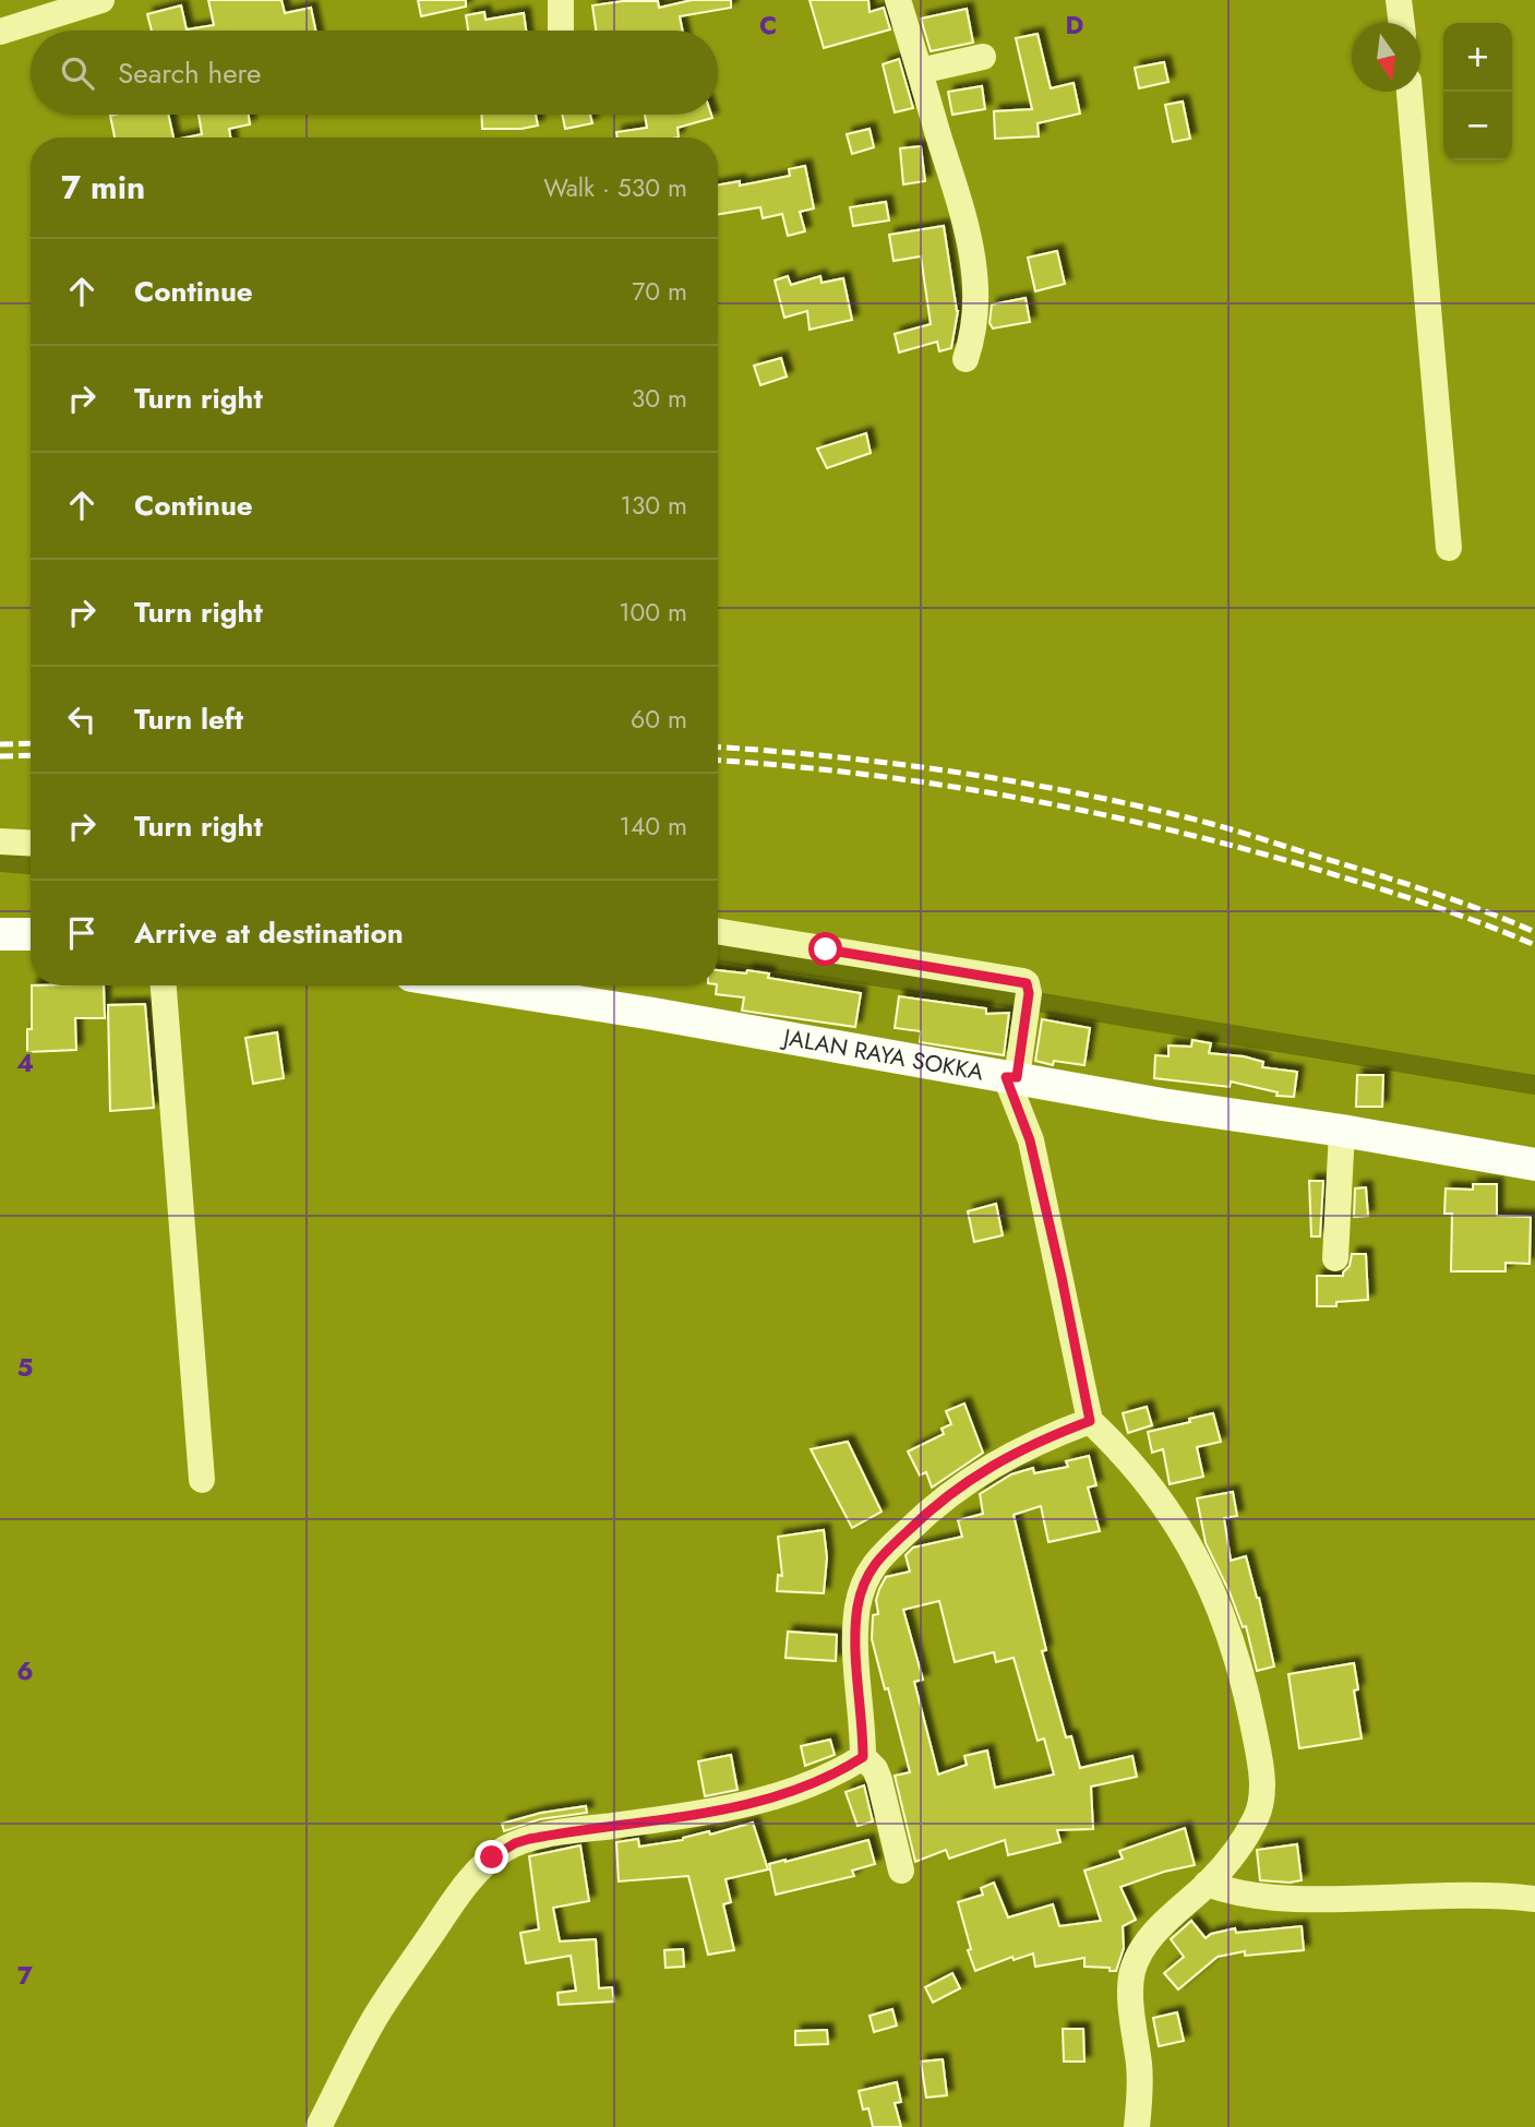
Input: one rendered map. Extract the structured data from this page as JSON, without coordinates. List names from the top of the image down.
{
  "streets": {
    "main road": ["JALAN RAYA SOKKA"]
  },
  "north": "bottom",
  "page": {
    "map_buttons": ["+", "−"],
    "search": "Search here",
    "heading": ["7 min", "Walk · 530 m"],
    "list": [
      ["Continue", "70 m"],
      ["Turn right", "30 m"],
      ["Continue", "130 m"],
      ["Turn right", "100 m"],
      ["Turn left", "60 m"],
      ["Turn right", "140 m"],
      "Arrive at destination"
    ]
  },
  "grid": {
    "columns": ["C", "D"],
    "rows": [
      "4",
      "5",
      "6",
      "7"
    ]
  }
}
